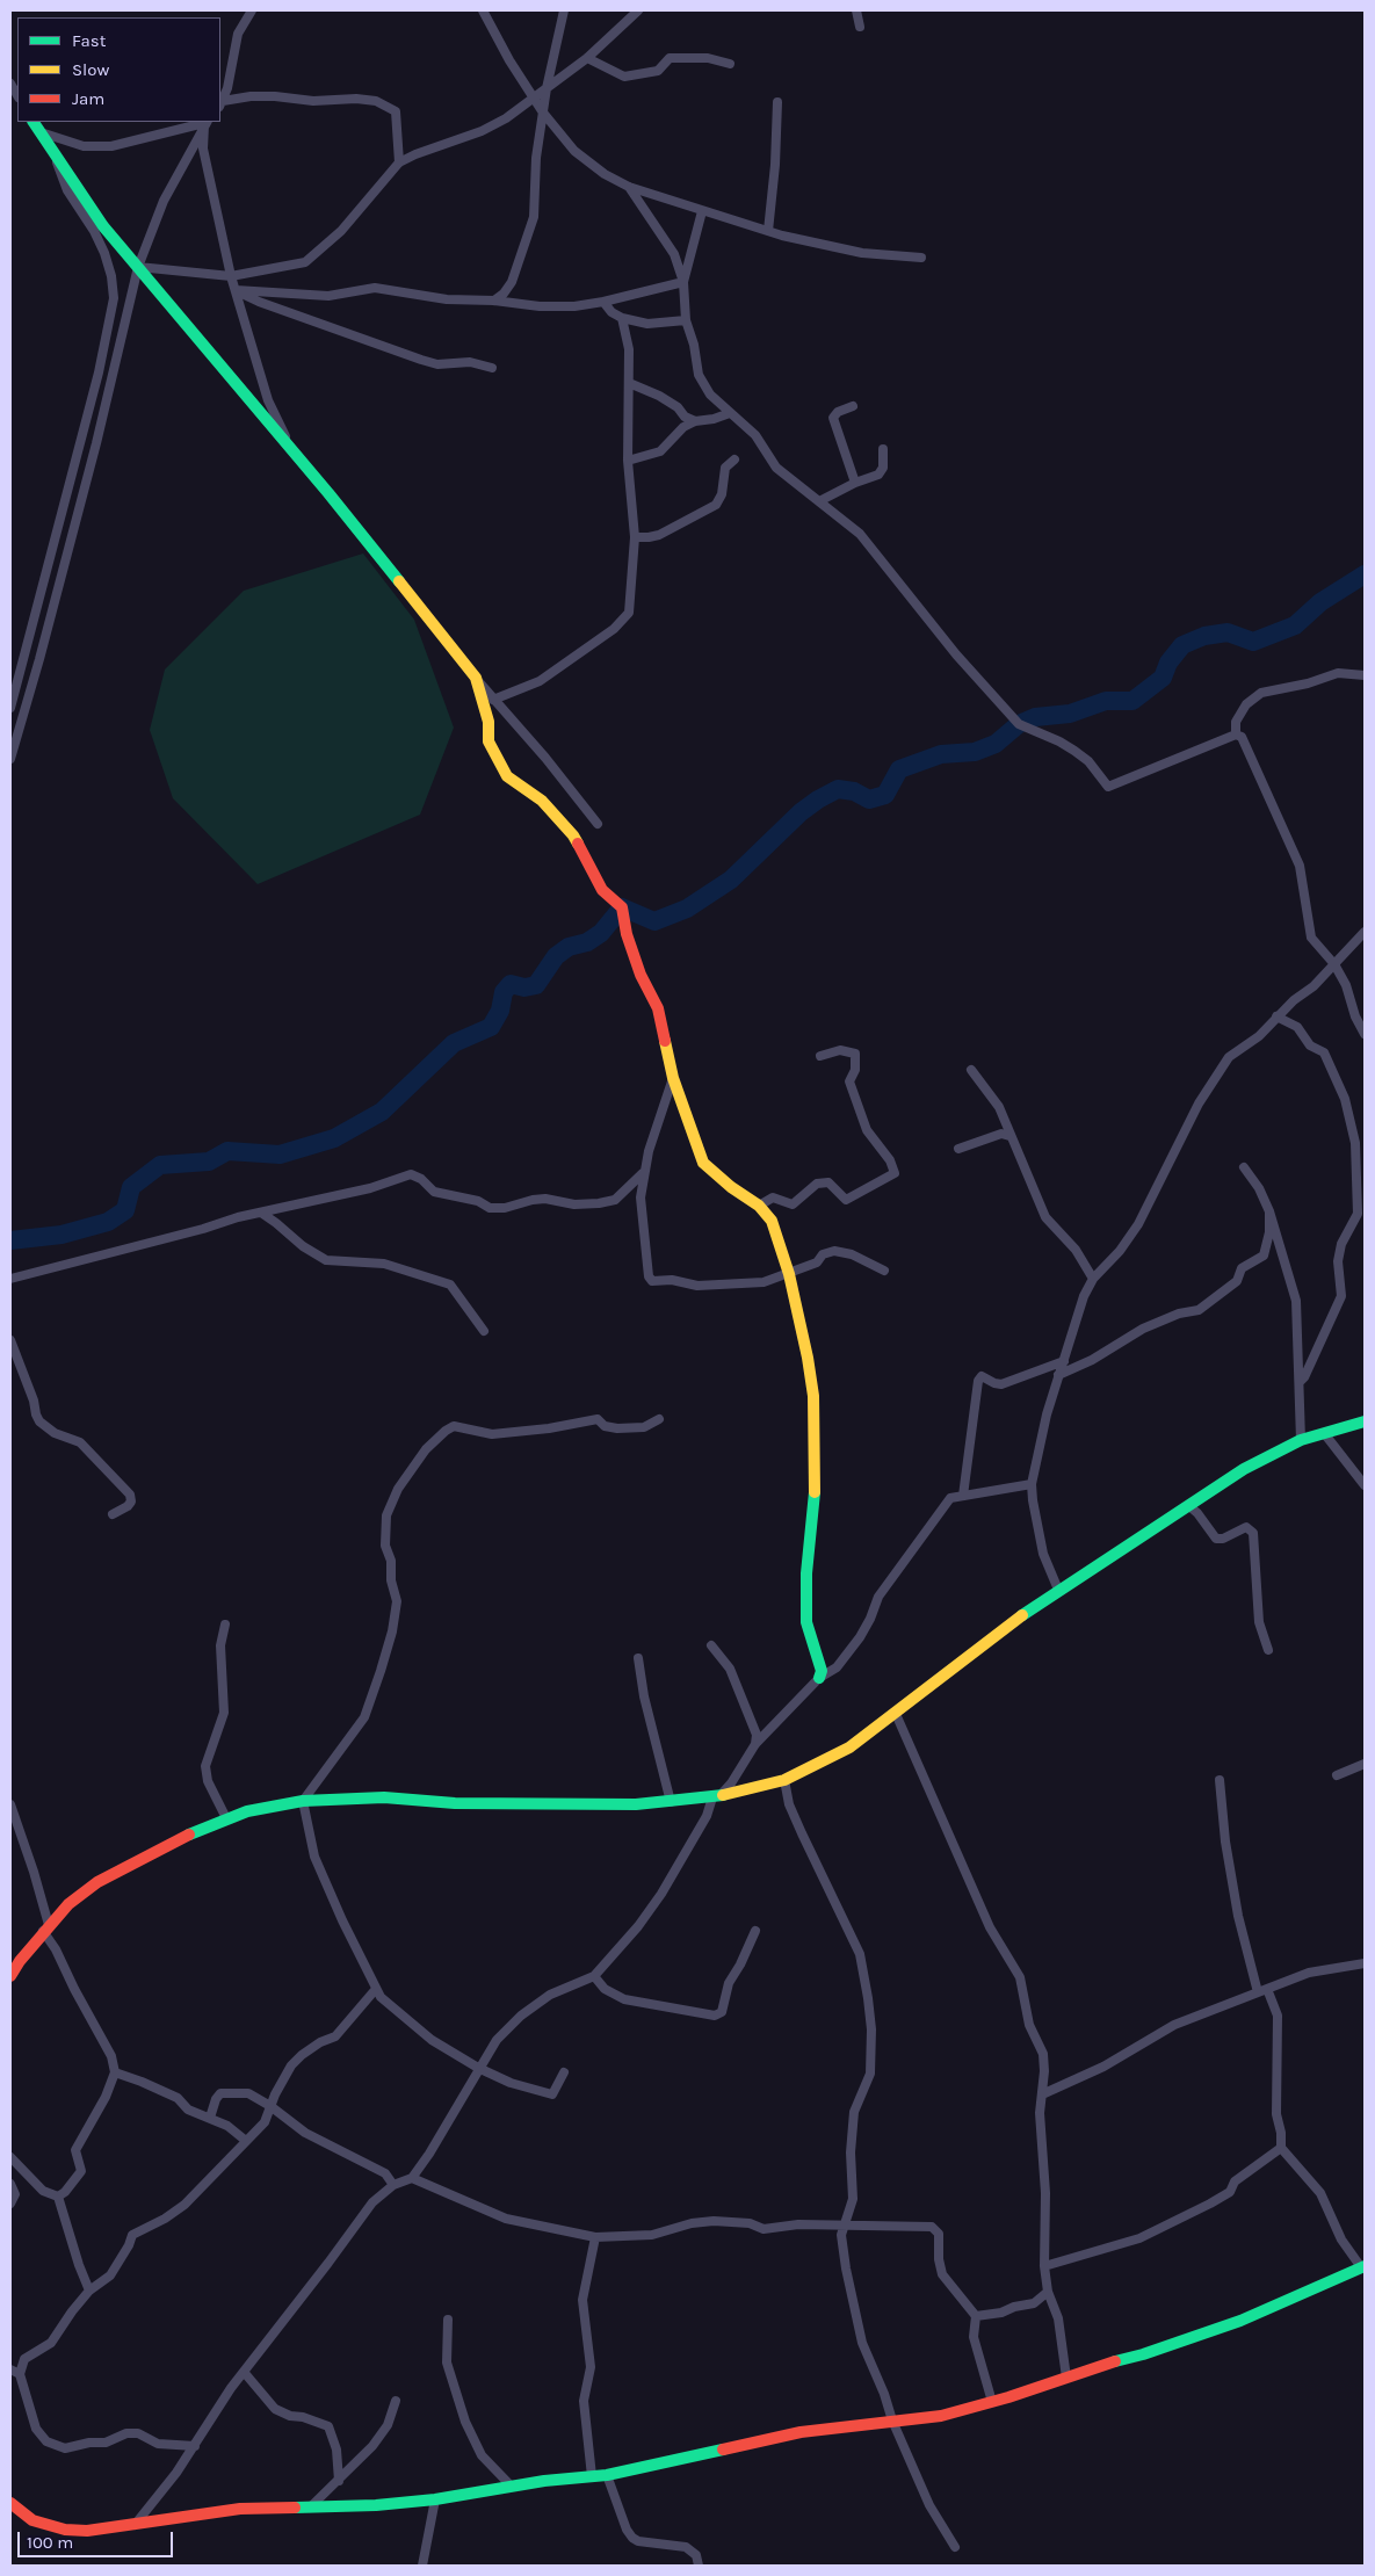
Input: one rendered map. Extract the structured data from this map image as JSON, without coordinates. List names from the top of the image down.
{
  "legend": ["Fast", "Slow", "Jam"],
  "scale_bar": "100 m"
}
